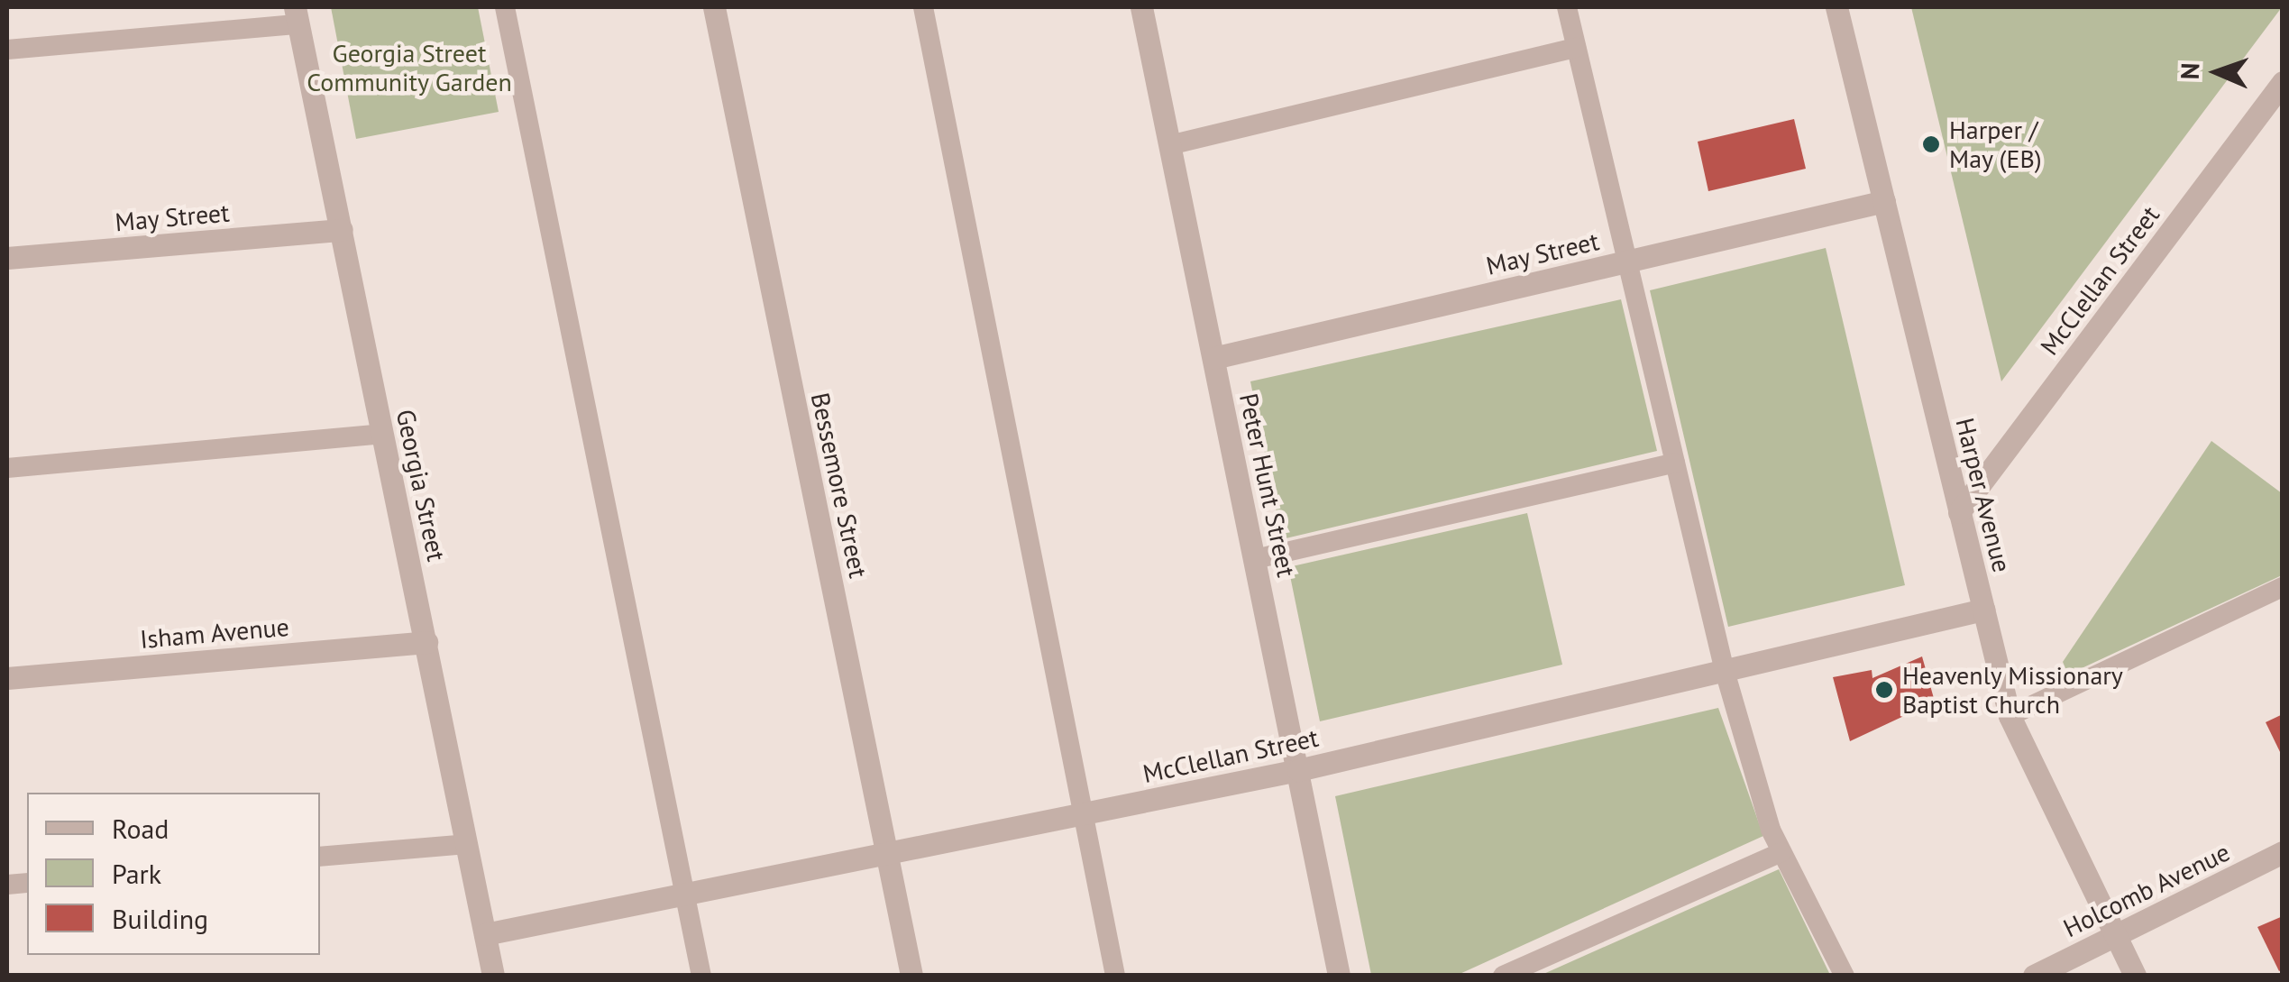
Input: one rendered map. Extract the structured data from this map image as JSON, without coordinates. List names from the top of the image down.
{
  "streets": {
    "street": [
      "May Street",
      "McClellan Street",
      "Georgia Street",
      "Bessemore Street",
      "Peter Hunt Street",
      "Harper Avenue",
      "Isham Avenue",
      "Holcomb Avenue"
    ]
  },
  "crossings": [
    ["May Street", "Georgia Street"],
    ["May Street", "Peter Hunt Street"],
    ["May Street", "Harper Avenue"],
    ["McClellan Street", "Georgia Street"],
    ["McClellan Street", "Bessemore Street"],
    ["McClellan Street", "Peter Hunt Street"],
    ["McClellan Street", "Harper Avenue"],
    ["Georgia Street", "Isham Avenue"],
    ["Harper Avenue", "Holcomb Avenue"]
  ],
  "parks": ["Georgia Street Community Garden"],
  "places": ["Harper / May (EB)", "Heavenly Missionary Baptist Church"],
  "legend": ["Road", "Park", "Building"],
  "north": "left"
}
